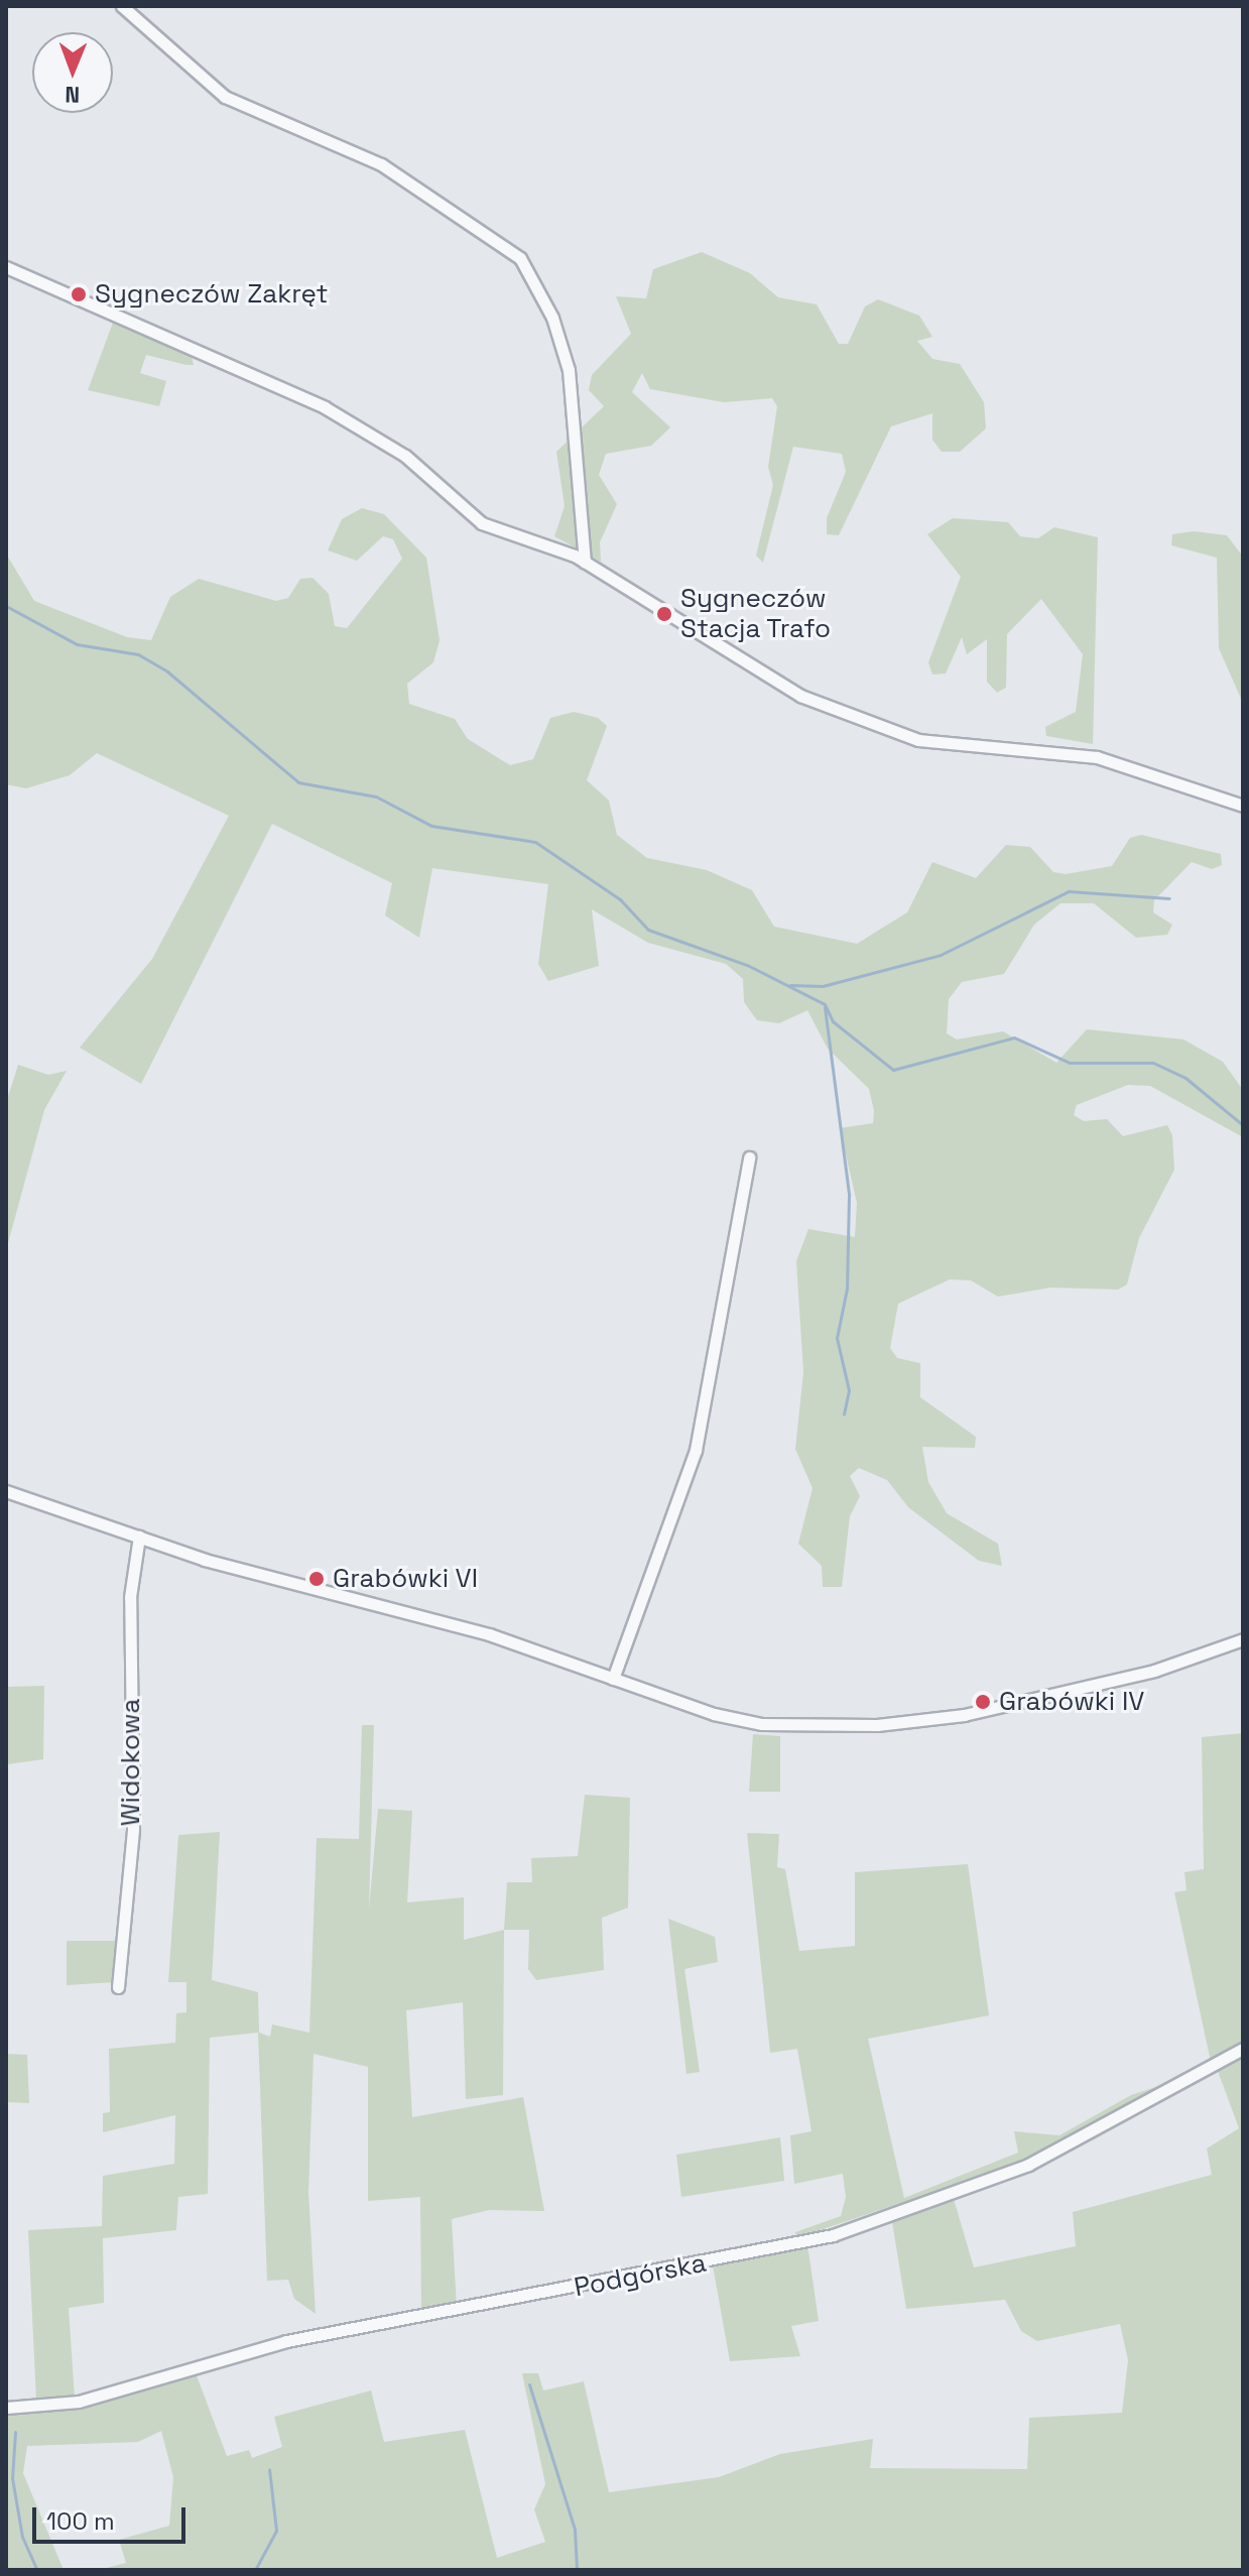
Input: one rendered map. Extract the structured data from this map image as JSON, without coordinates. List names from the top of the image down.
{
  "streets": {
    "street": ["Widokowa", "Podgórska"]
  },
  "places": [
    "Sygneczów Zakręt",
    "Sygneczów Stacja Trafo",
    "Grabówki VI",
    "Grabówki IV"
  ],
  "scale_bar": "100 m",
  "north": "bottom"
}
